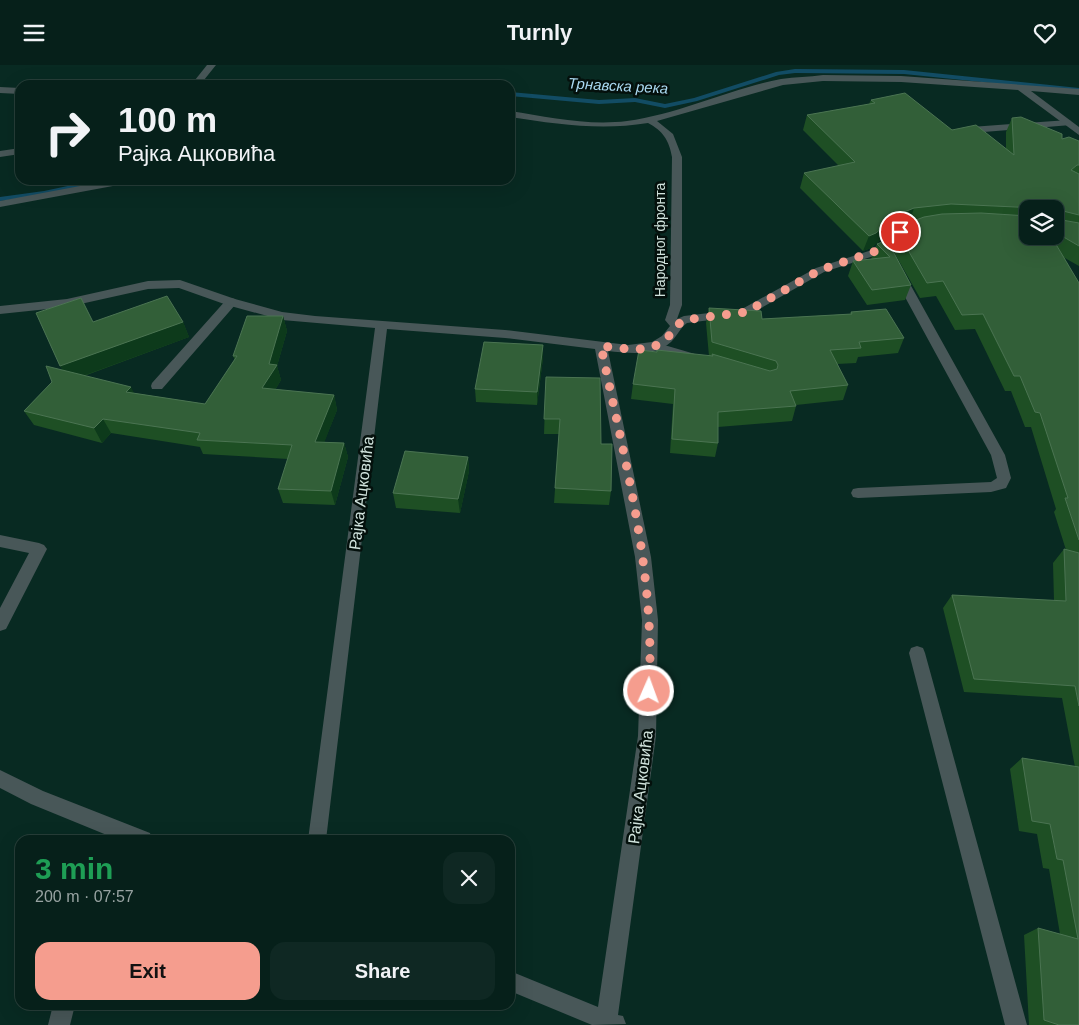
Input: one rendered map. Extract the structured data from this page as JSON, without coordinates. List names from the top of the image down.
{
  "streets": {
    "street": ["Народног фронта", "Рајка Ацковића"]
  },
  "water": ["Трнавска река"],
  "page": {
    "header": "Turnly",
    "turn": ["100 m", "Рајка Ацковића"],
    "heading": ["3 min", "200 m · 07:57"],
    "buttons": ["Exit", "Share"]
  }
}
